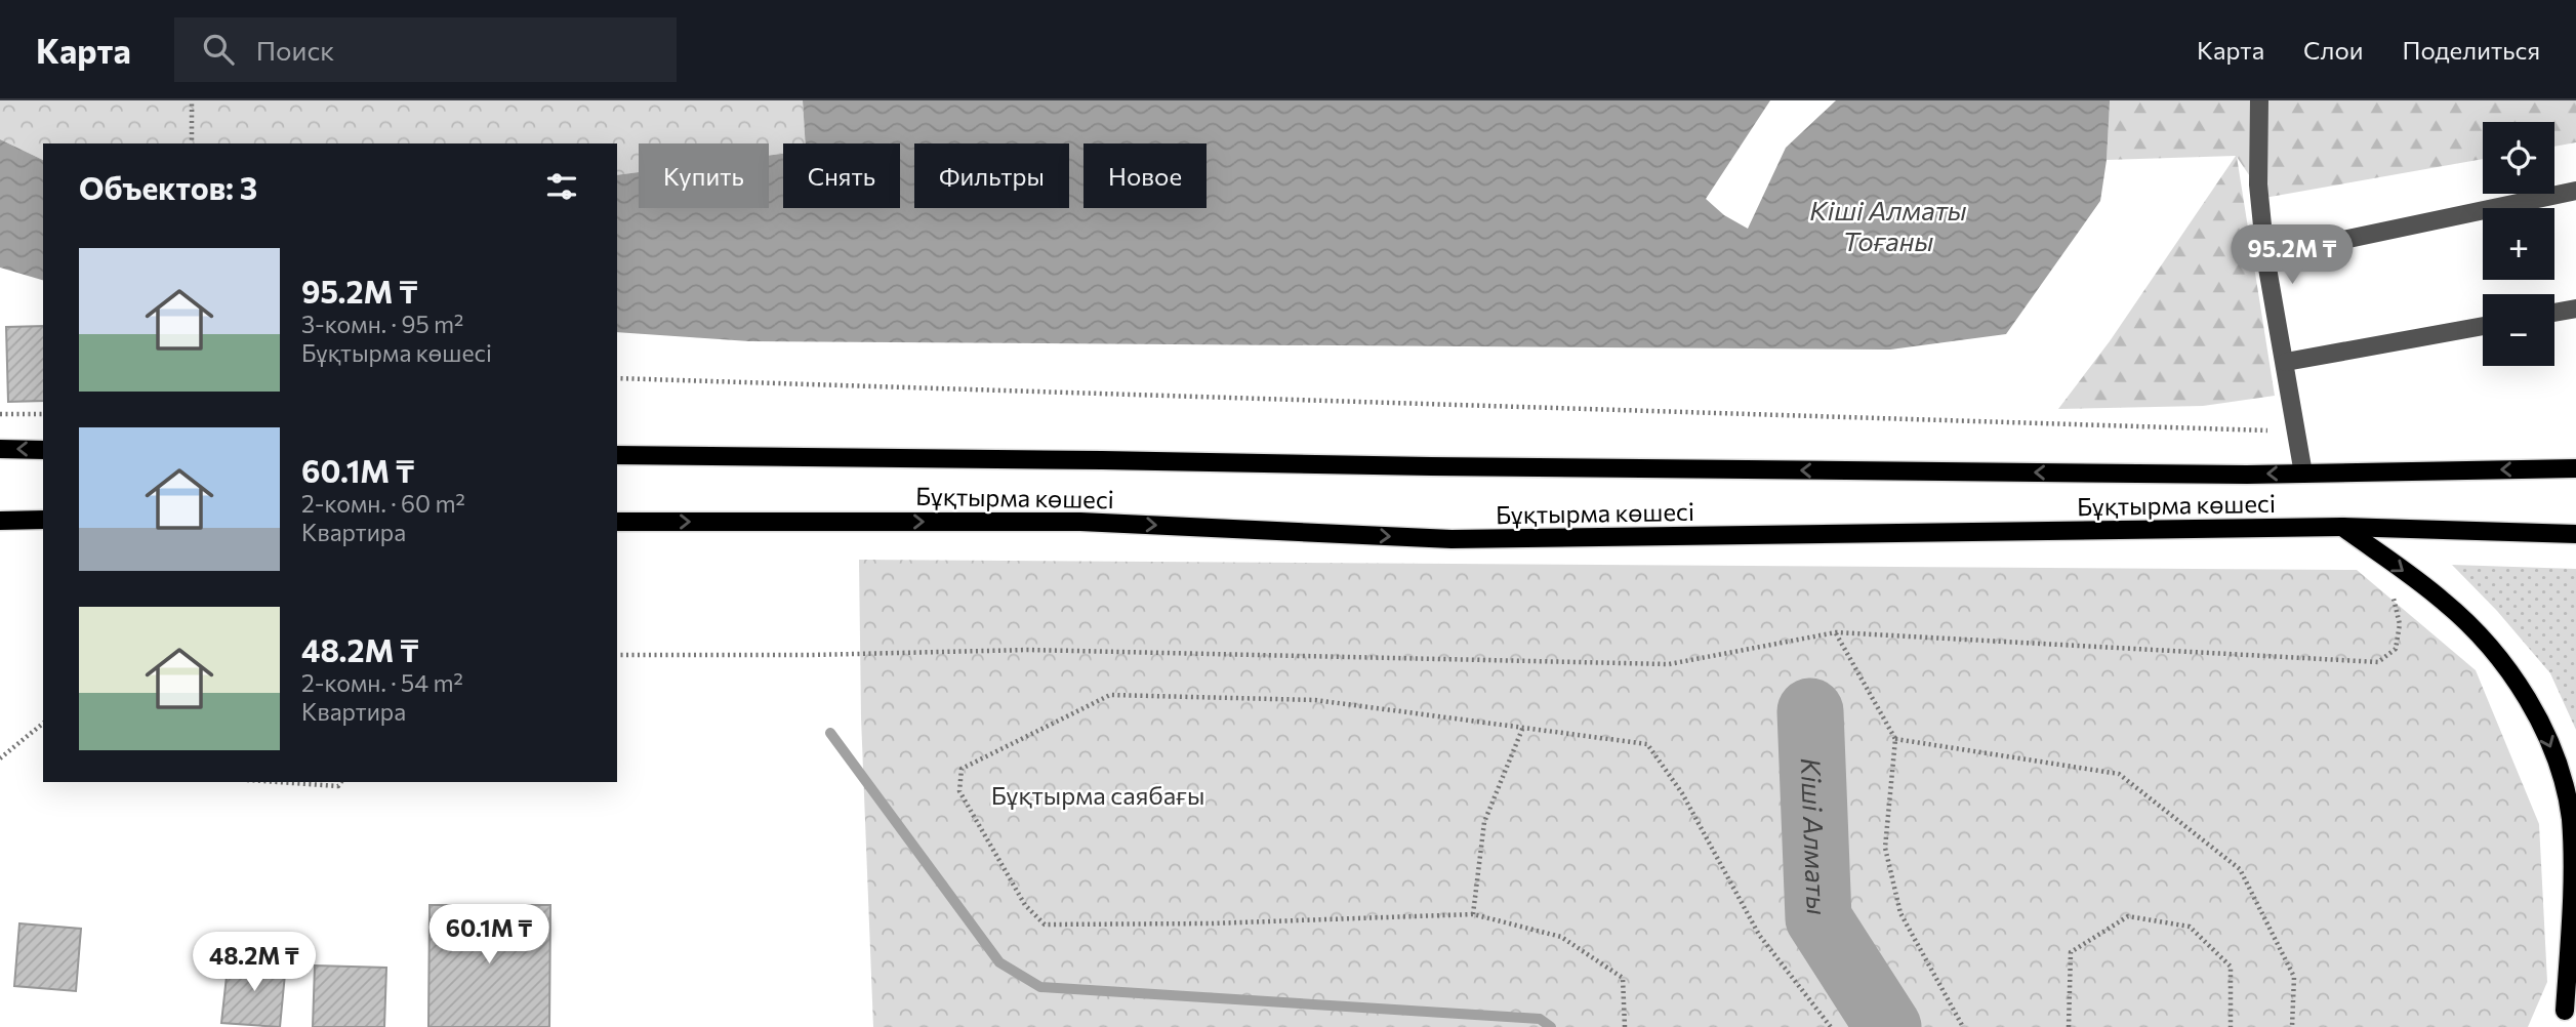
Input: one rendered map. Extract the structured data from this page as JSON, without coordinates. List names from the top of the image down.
{
  "streets": {
    "main road": ["Бұқтырма көшесі"]
  },
  "water": ["Кіші Алматы Тоғаны", "Кіші Алматы"],
  "parks": ["Бұқтырма саябағы"],
  "page": {
    "header": "Карта",
    "search": "Поиск",
    "nav": ["Карта", "Слои", "Поделиться"],
    "map_buttons": ["+", "−"],
    "chip": [
      "Купить",
      "Снять",
      "Фильтры",
      "Новое"
    ],
    "heading": "Объектов: 3",
    "price": ["95.2M ₸", "60.1M ₸", "48.2M ₸"],
    "list": [
      {
        "name": "95.2M ₸",
        "note": "3-комн. · 95 m² · Бұқтырма көшесі"
      },
      {
        "name": "60.1M ₸",
        "note": "2-комн. · 60 m² · Квартира"
      },
      {
        "name": "48.2M ₸",
        "note": "2-комн. · 54 m² · Квартира"
      }
    ]
  }
}
